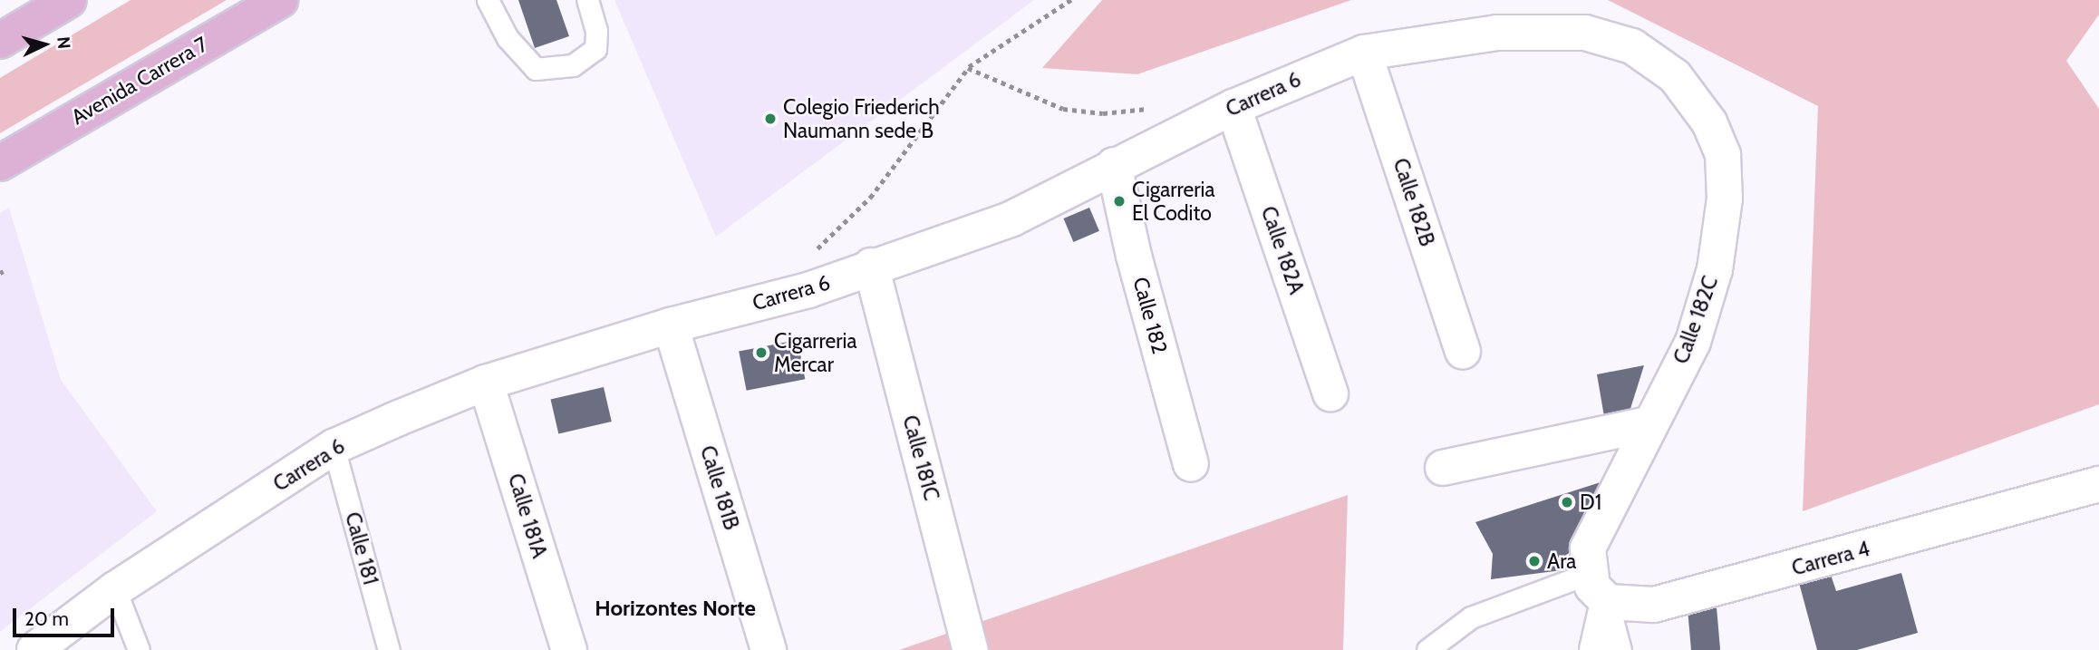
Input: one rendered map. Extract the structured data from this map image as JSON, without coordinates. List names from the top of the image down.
{
  "streets": {
    "main road": ["Avenida Carrera 7"],
    "street": [
      "Carrera 6",
      "Calle 182B",
      "Calle 182A",
      "Calle 182",
      "Calle 182C",
      "Calle 181C",
      "Calle 181B",
      "Calle 181A",
      "Carrera 4"
    ],
    "lane": ["Calle 181"]
  },
  "crossings": [
    ["Carrera 6", "Calle 182B"],
    ["Carrera 6", "Calle 182A"],
    ["Carrera 6", "Calle 182"],
    ["Carrera 6", "Calle 182C"],
    ["Carrera 6", "Calle 181C"],
    ["Carrera 6", "Calle 181B"],
    ["Carrera 6", "Calle 181A"],
    ["Carrera 6", "Calle 181"]
  ],
  "districts": ["Horizontes Norte"],
  "places": [
    "Colegio Friederich Naumann sede B",
    "Cigarreria El Codito",
    "Cigarreria Mercar",
    "D1",
    "Ara"
  ],
  "scale_bar": "20 m",
  "north": "right"
}
